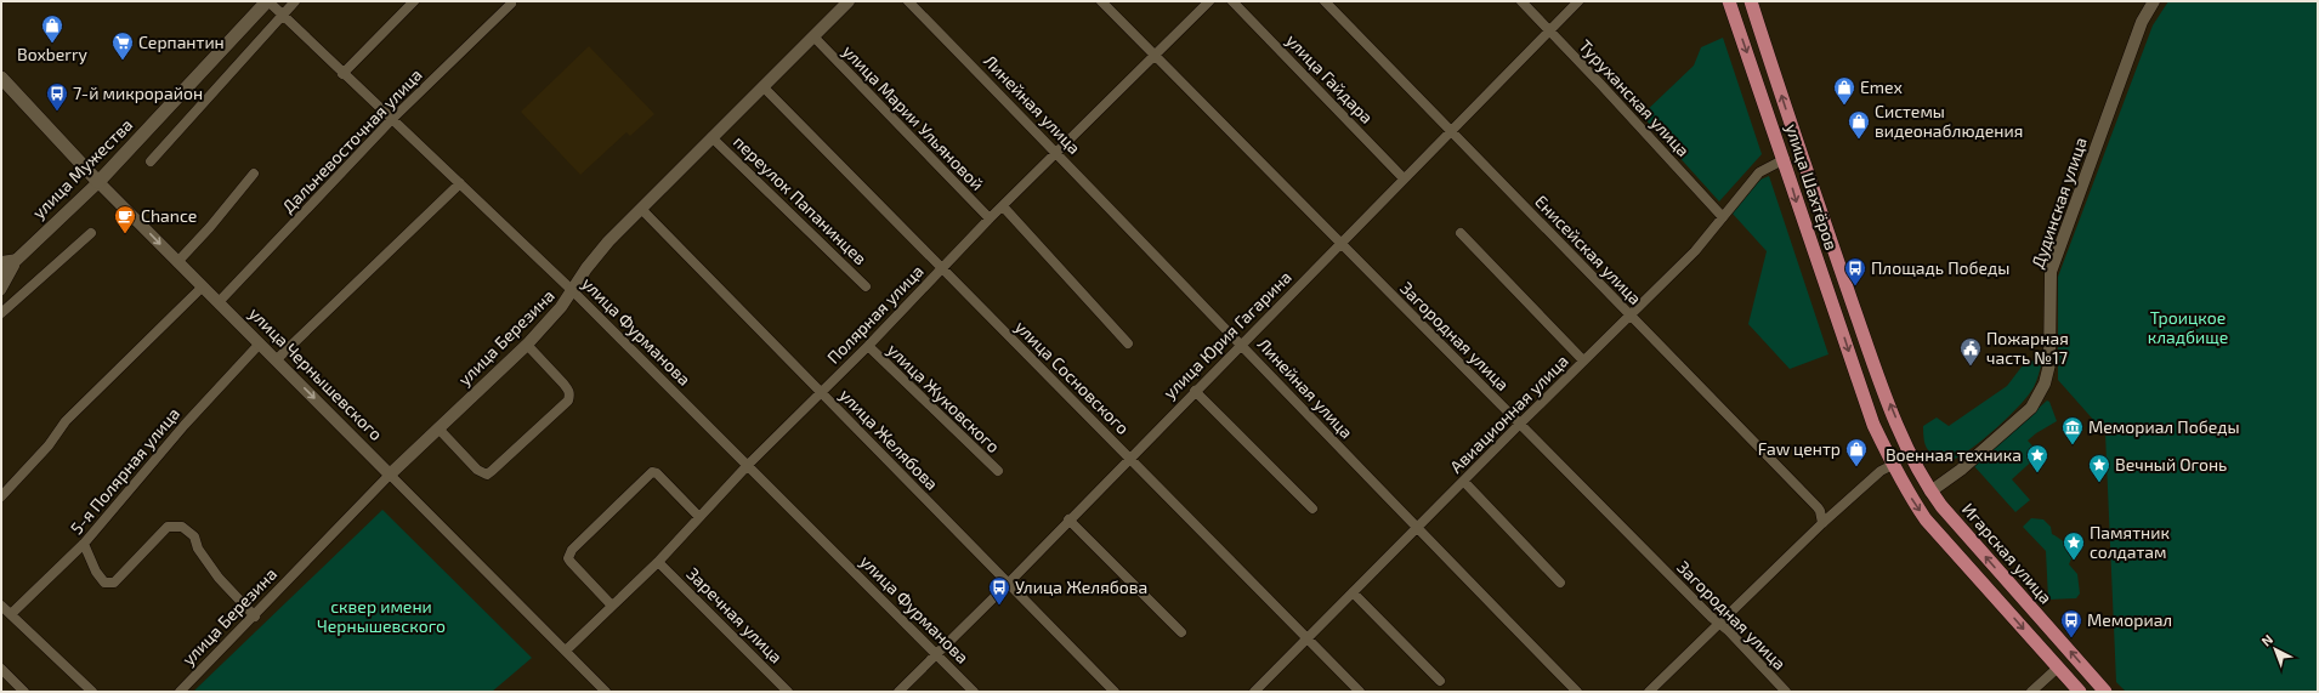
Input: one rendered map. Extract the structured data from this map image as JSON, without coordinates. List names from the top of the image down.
{
  "streets": {
    "main road": [
      "улица Мужества",
      "улица Шахтёров",
      "улица Чернышевского",
      "Игарская улица"
    ],
    "street": [
      "улица Гайдара",
      "Туруханская улица",
      "Линейная улица",
      "улица Марии Ульяновой",
      "Дальневосточная улица",
      "переулок Папанинцев",
      "Дудинская улица",
      "Енисейская улица",
      "Полярная улица",
      "улица Фурманова",
      "улица Юрия Гагарина",
      "Загородная улица",
      "улица Березина",
      "улица Сосновского",
      "улица Жуковского",
      "Авиационная улица",
      "улица Желябова",
      "5-я Полярная улица",
      "Заречная улица"
    ]
  },
  "crossings": [
    ["улица Гайдара", "улица Юрия Гагарина"],
    ["Туруханская улица", "улица Юрия Гагарина"],
    ["Туруханская улица", "Авиационная улица"],
    ["Линейная улица", "Полярная улица"],
    ["Линейная улица", "улица Юрия Гагарина"],
    ["Линейная улица", "Авиационная улица"],
    ["улица Марии Ульяновой", "Полярная улица"],
    ["улица Марии Ульяновой", "улица Березина"],
    ["Дальневосточная улица", "улица Фурманова"],
    ["Дальневосточная улица", "улица Чернышевского"],
    ["улица Мужества", "улица Фурманова"],
    ["улица Мужества", "улица Чернышевского"],
    ["улица Шахтёров", "Авиационная улица"],
    ["улица Шахтёров", "Игарская улица"],
    ["переулок Папанинцев", "улица Березина"],
    ["Дудинская улица", "Игарская улица"],
    ["Енисейская улица", "улица Юрия Гагарина"],
    ["Енисейская улица", "Авиационная улица"],
    ["Полярная улица", "улица Фурманова"],
    ["Полярная улица", "Загородная улица"],
    ["Полярная улица", "улица Чернышевского"],
    ["Полярная улица", "улица Сосновского"],
    ["Полярная улица", "улица Жуковского"],
    ["Полярная улица", "улица Желябова"],
    ["Полярная улица", "Заречная улица"],
    ["улица Фурманова", "улица Юрия Гагарина"],
    ["улица Фурманова", "улица Березина"],
    ["улица Юрия Гагарина", "Загородная улица"],
    ["улица Юрия Гагарина", "улица Сосновского"],
    ["улица Юрия Гагарина", "улица Желябова"],
    ["Загородная улица", "Авиационная улица"],
    ["улица Березина", "улица Чернышевского"],
    ["улица Березина", "улица Сосновского"],
    ["улица Березина", "улица Желябова"],
    ["улица Чернышевского", "5-я Полярная улица"],
    ["улица Сосновского", "Авиационная улица"]
  ],
  "parks": ["Троицкое кладбище", "сквер имени Чернышевского"],
  "places": {
    "shop": [
      "Boxberry",
      "Emex",
      "Системы видеонаблюдения",
      "Faw центр"
    ],
    "supermarket": ["Серпантин"],
    "bus stop": [
      "7-й микрорайон",
      "Площадь Победы",
      "Улица Желябова",
      "Мемориал"
    ],
    "cafe": ["Chance"],
    "public building": ["Пожарная часть №17"],
    "museum": ["Мемориал Победы"],
    "place": ["Военная техника", "Вечный Огонь", "Памятник солдатам"]
  },
  "north": "top left"
}
